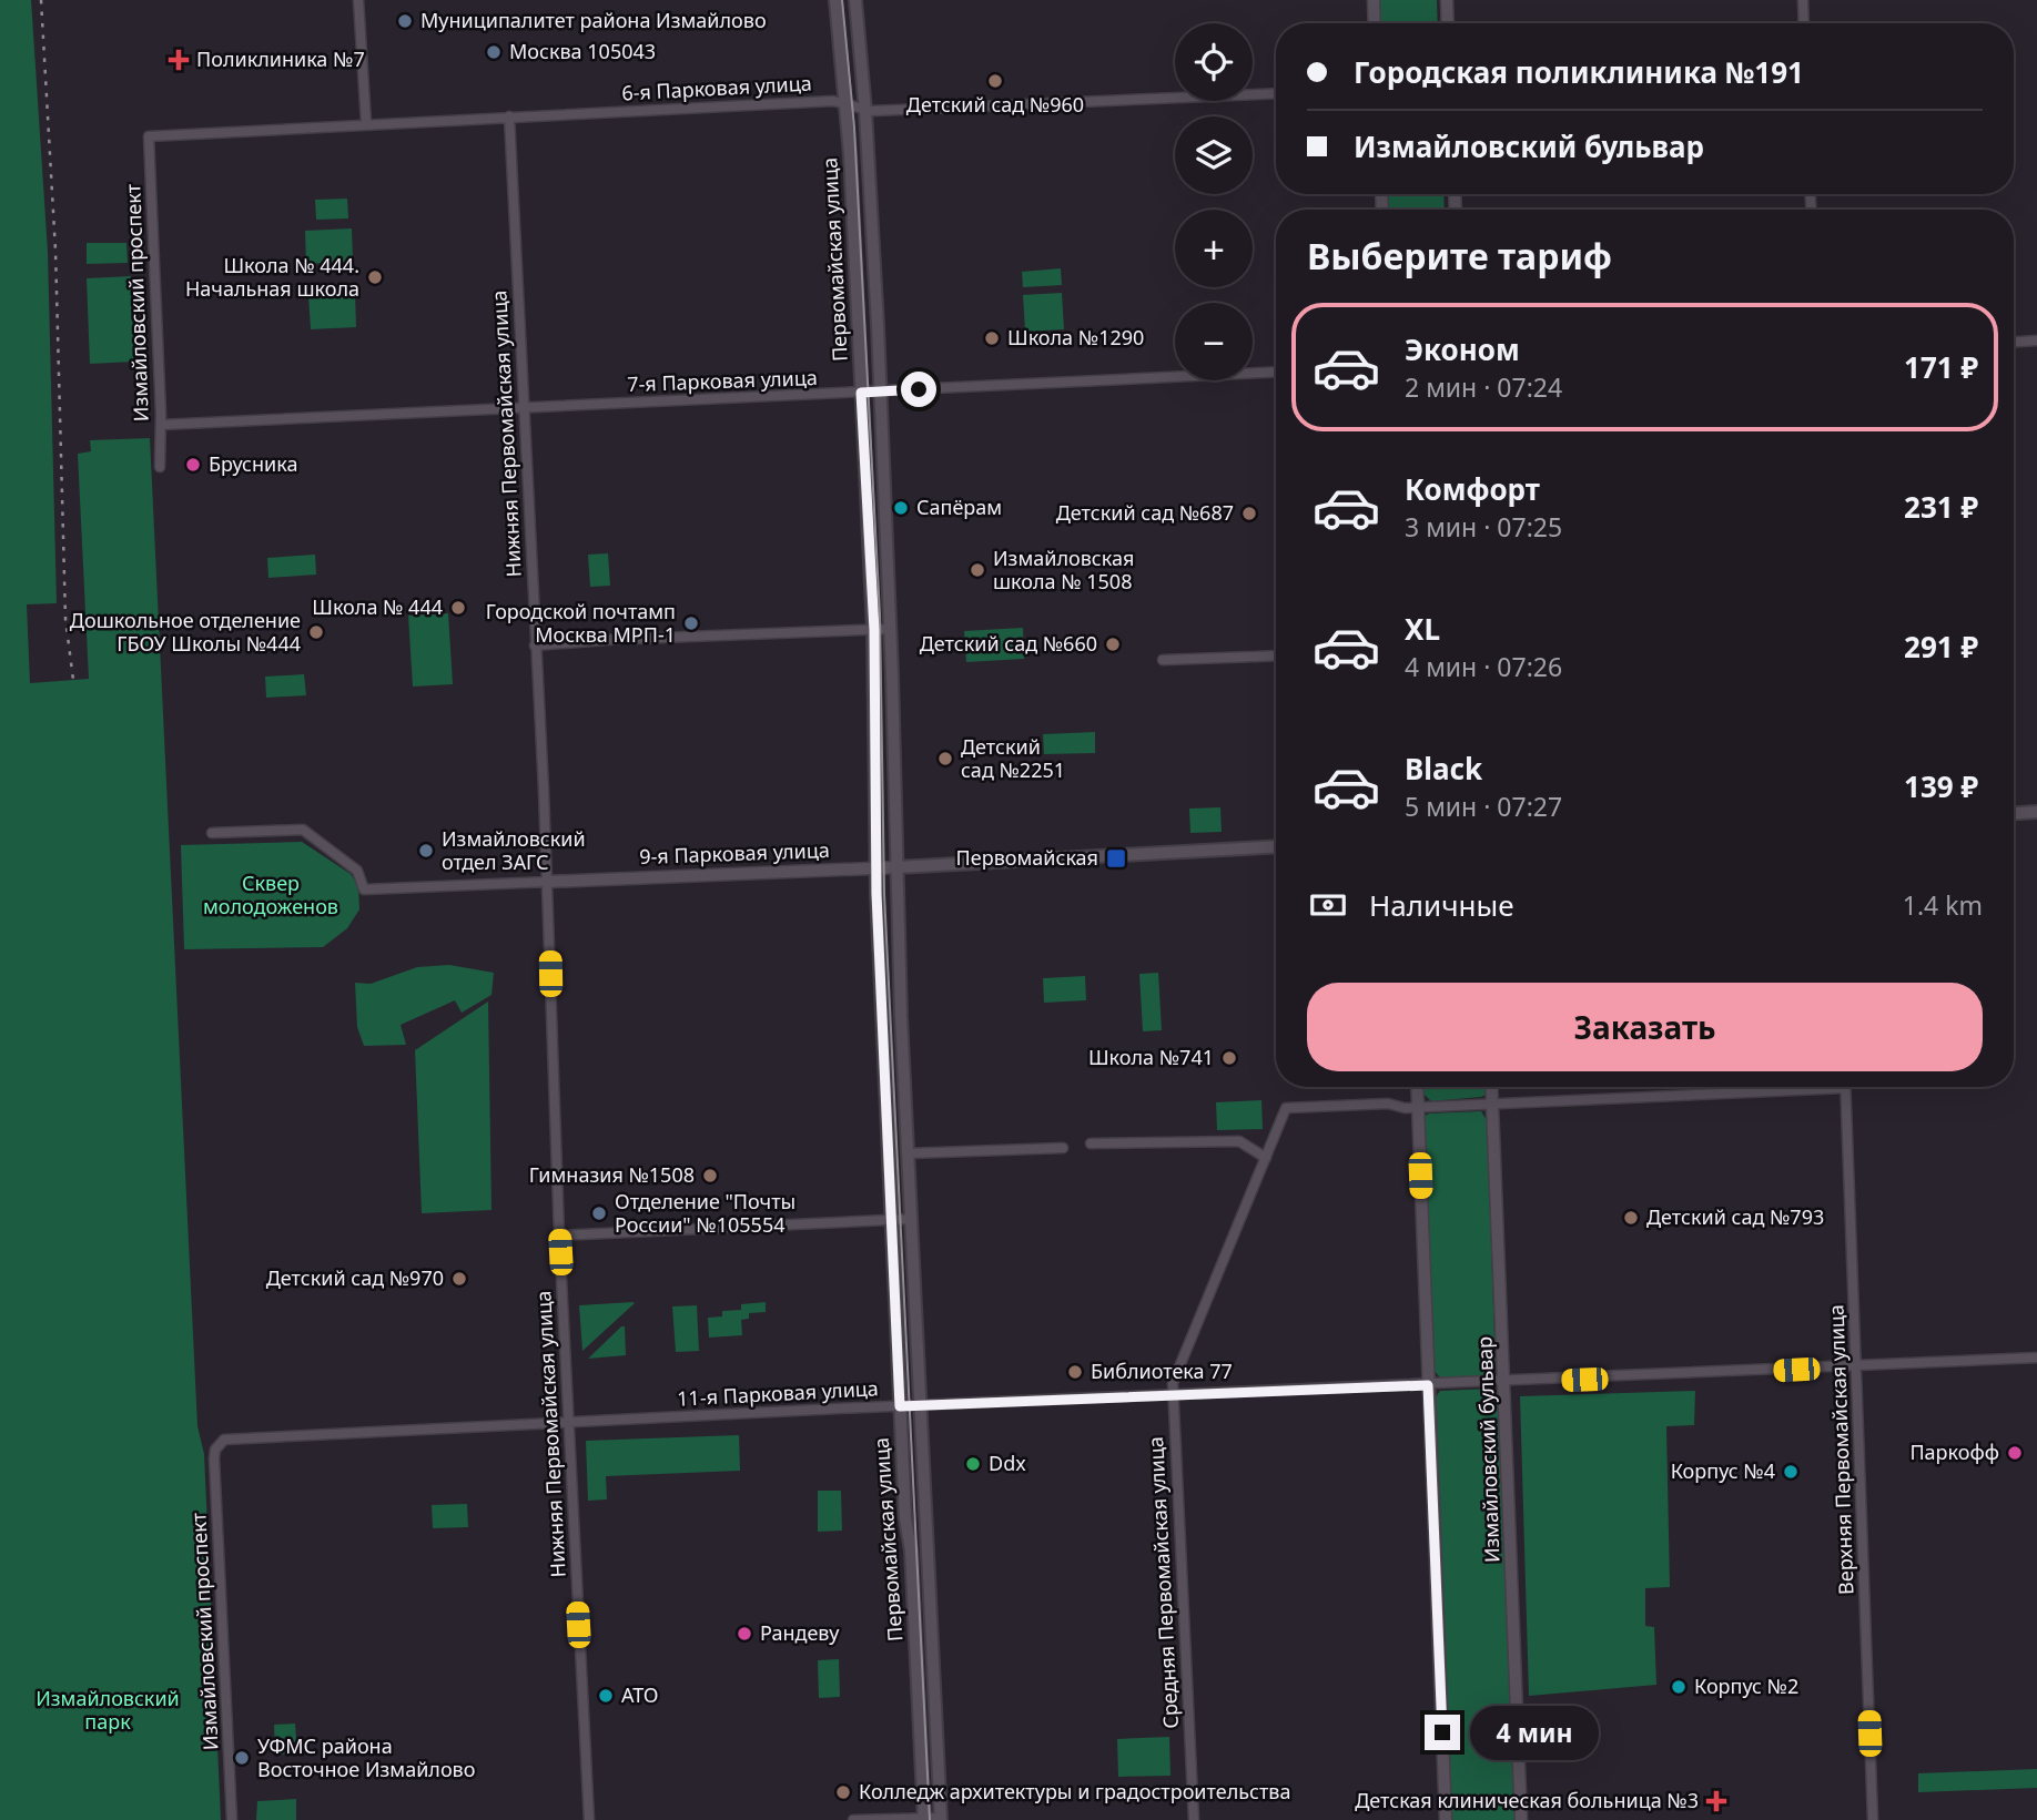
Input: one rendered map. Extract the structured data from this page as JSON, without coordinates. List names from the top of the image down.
{
  "streets": {
    "main road": ["Первомайская улица", "9-я Парковая улица"],
    "street": [
      "6-я Парковая улица",
      "Измайловский проспект",
      "7-я Парковая улица",
      "Нижняя Первомайская улица",
      "11-я Парковая улица",
      "Измайловский бульвар",
      "Верхняя Первомайская улица",
      "Средняя Первомайская улица"
    ]
  },
  "crossings": [
    ["6-я Парковая улица", "Первомайская улица"],
    ["6-я Парковая улица", "Измайловский проспект"],
    ["6-я Парковая улица", "Нижняя Первомайская улица"],
    ["Первомайская улица", "7-я Парковая улица"],
    ["Первомайская улица", "9-я Парковая улица"],
    ["Первомайская улица", "11-я Парковая улица"],
    ["Измайловский проспект", "7-я Парковая улица"],
    ["Измайловский проспект", "11-я Парковая улица"],
    ["7-я Парковая улица", "Нижняя Первомайская улица"],
    ["Нижняя Первомайская улица", "9-я Парковая улица"],
    ["Нижняя Первомайская улица", "11-я Парковая улица"],
    ["11-я Парковая улица", "Измайловский бульвар"],
    ["11-я Парковая улица", "Верхняя Первомайская улица"],
    ["11-я Парковая улица", "Средняя Первомайская улица"],
    ["Измайловский бульвар", "Средняя Первомайская улица"]
  ],
  "parks": ["Сквер молодоженов", "Измайловский парк"],
  "places": {
    "other": [
      "Муниципалитет района Измайлово",
      "Москва 105043",
      "Детский сад №960",
      "Школа № 444. Начальная школа",
      "Школа №1290",
      "Брусника",
      "Сапёрам",
      "Детский сад №687",
      "Измайловская школа № 1508",
      "Школа № 444",
      "Городской почтамп Москва МРП-1",
      "Дошкольное отделение ГБОУ Школы №444",
      "Детский сад №660",
      "Детский сад №2251",
      "Измайловский отдел ЗАГС",
      "Школа №741",
      "Гимназия №1508",
      "Отделение \"Почты России\" №105554",
      "Детский сад №793",
      "Детский сад №970",
      "Библиотека 77",
      "Паркофф",
      "Ddx",
      "Корпус №4",
      "Рандеву",
      "Корпус №2",
      "АТО",
      "УФМС района Восточное Измайлово",
      "Колледж архитектуры и градостроительства"
    ],
    "health": ["Поликлиника №7", "Детская клиническая больница №3"],
    "transit": ["Первомайская"]
  },
  "page": {
    "map_buttons": ["+", "−"],
    "banner": ["Городская поликлиника №191", "Измайловский бульвар"],
    "heading": "Выберите тариф",
    "list": [
      {
        "name": "Эконом",
        "note": "2 мин · 07:24",
        "value": "171 ₽"
      },
      {
        "name": "Комфорт",
        "note": "3 мин · 07:25",
        "value": "231 ₽"
      },
      {
        "name": "XL",
        "note": "4 мин · 07:26",
        "value": "291 ₽"
      },
      {
        "name": "Black",
        "note": "5 мин · 07:27",
        "value": "139 ₽"
      }
    ],
    "pay": ["Наличные", "1.4 km"],
    "buttons": "Заказать",
    "bubble": "4 мин"
  }
}
